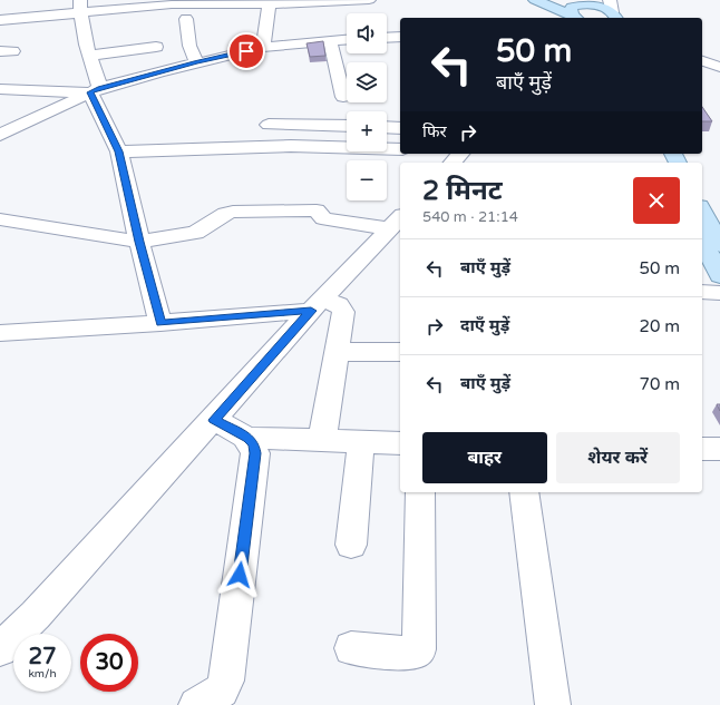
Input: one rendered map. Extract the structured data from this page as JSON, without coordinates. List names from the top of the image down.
{
  "page": {
    "map_buttons": ["+", "−"],
    "turn": ["50 m", "बाएँ मुड़ें"],
    "then": "फिर",
    "heading": ["2 मिनट", "540 m · 21:14"],
    "list": [
      {
        "name": "बाएँ मुड़ें",
        "value": "50 m"
      },
      {
        "name": "दाएँ मुड़ें",
        "value": "20 m"
      },
      {
        "name": "बाएँ मुड़ें",
        "value": "70 m"
      }
    ],
    "buttons": ["बाहर", "शेयर करें"],
    "speed": "27 km/h",
    "limit": "30"
  }
}
